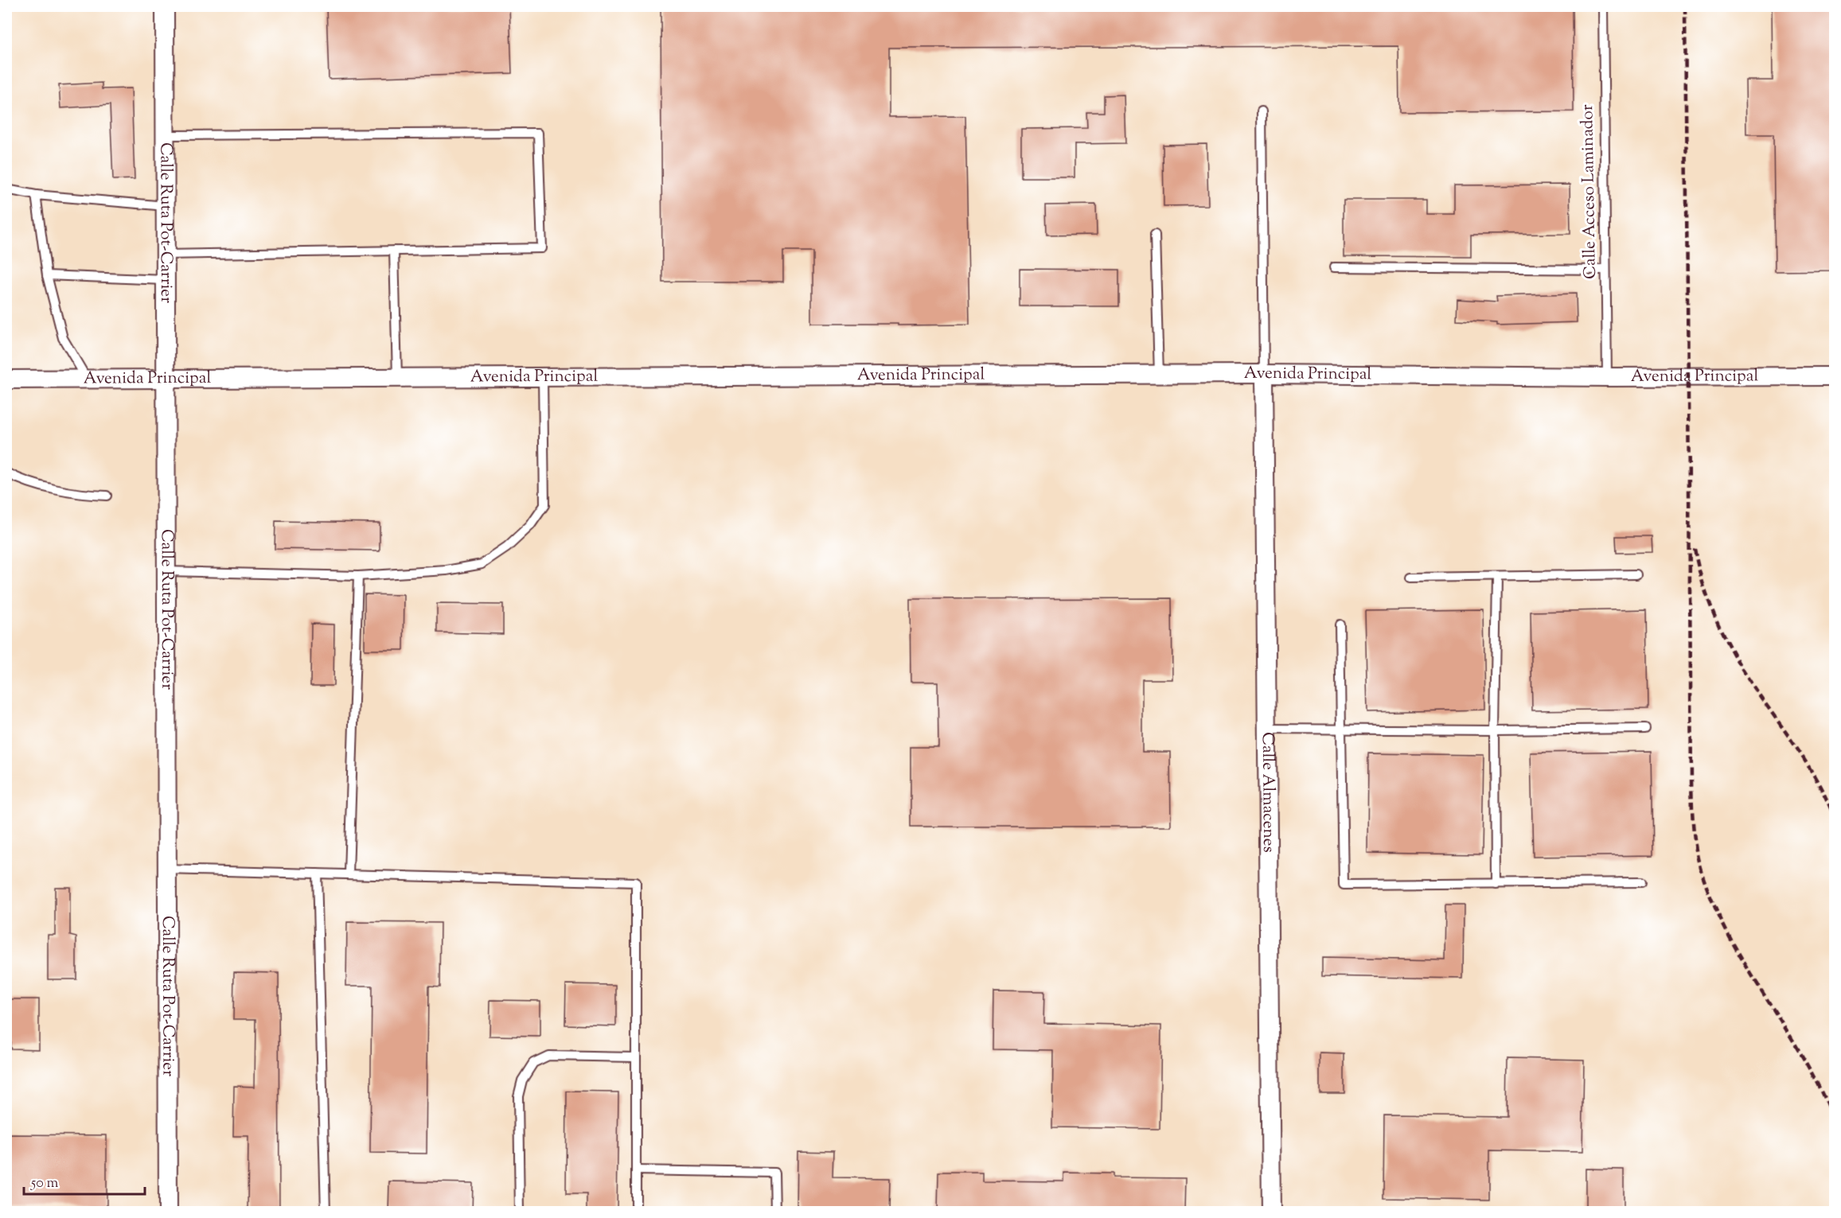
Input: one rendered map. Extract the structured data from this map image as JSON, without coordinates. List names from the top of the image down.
{
  "streets": {
    "street": ["Calle Ruta Pot-Carrier", "Avenida Principal", "Calle Almacenes"],
    "lane": ["Calle Acceso Laminador"]
  },
  "crossings": [
    ["Calle Acceso Laminador", "Avenida Principal"],
    ["Calle Ruta Pot-Carrier", "Avenida Principal"],
    ["Avenida Principal", "Calle Almacenes"]
  ],
  "scale_bar": "50 m"
}
